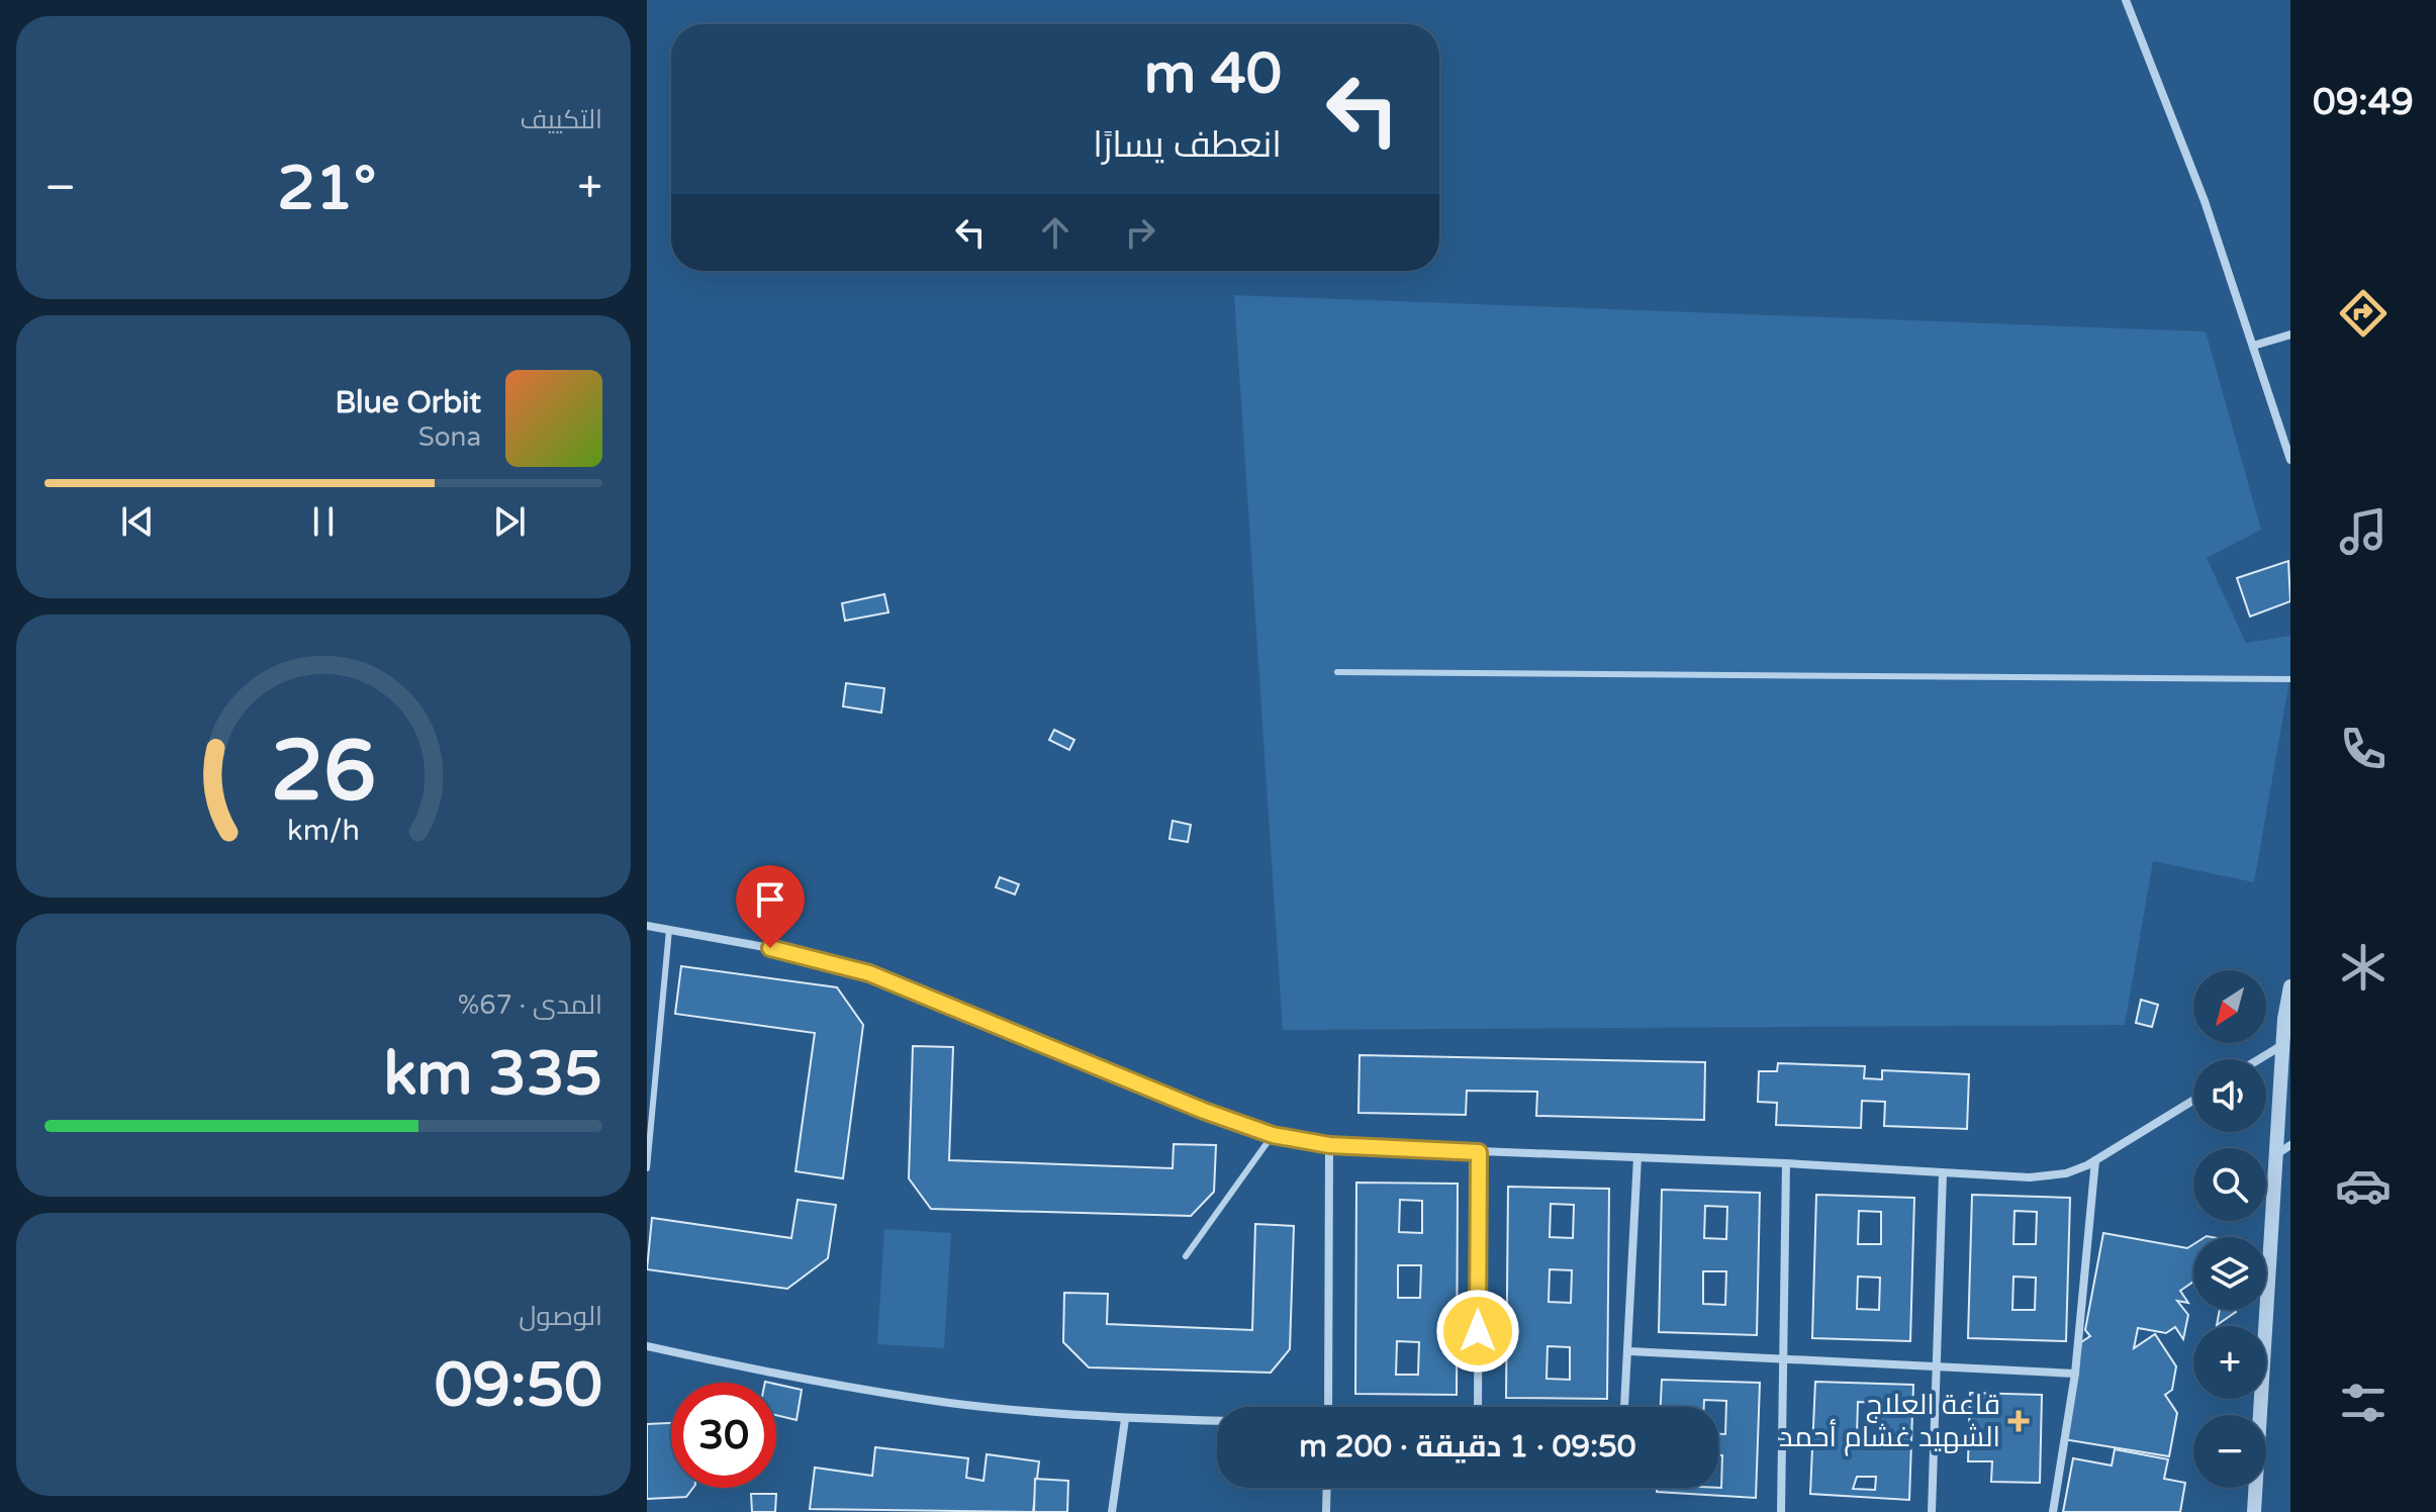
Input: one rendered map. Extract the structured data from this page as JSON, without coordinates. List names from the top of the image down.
{
  "places": {
    "health": ["قاعة العلاج الشهيد غشام أحمد"]
  },
  "north": "bottom left",
  "page": {
    "tabs": "09:49",
    "tile": [
      "التكييف",
      ["المدى · 67%", "335 km"],
      ["الوصول", "09:50"]
    ],
    "turn": ["40 m", "انعطف يسارًا"],
    "heat": ["−", "21°", "+"],
    "song": ["Blue Orbit", "Sona"],
    "map_buttons": ["+", "−"],
    "limit": "30",
    "trip": "09:50 · 1 دقيقة · 200 m",
    "gauge": ["26", "km/h"]
  }
}
